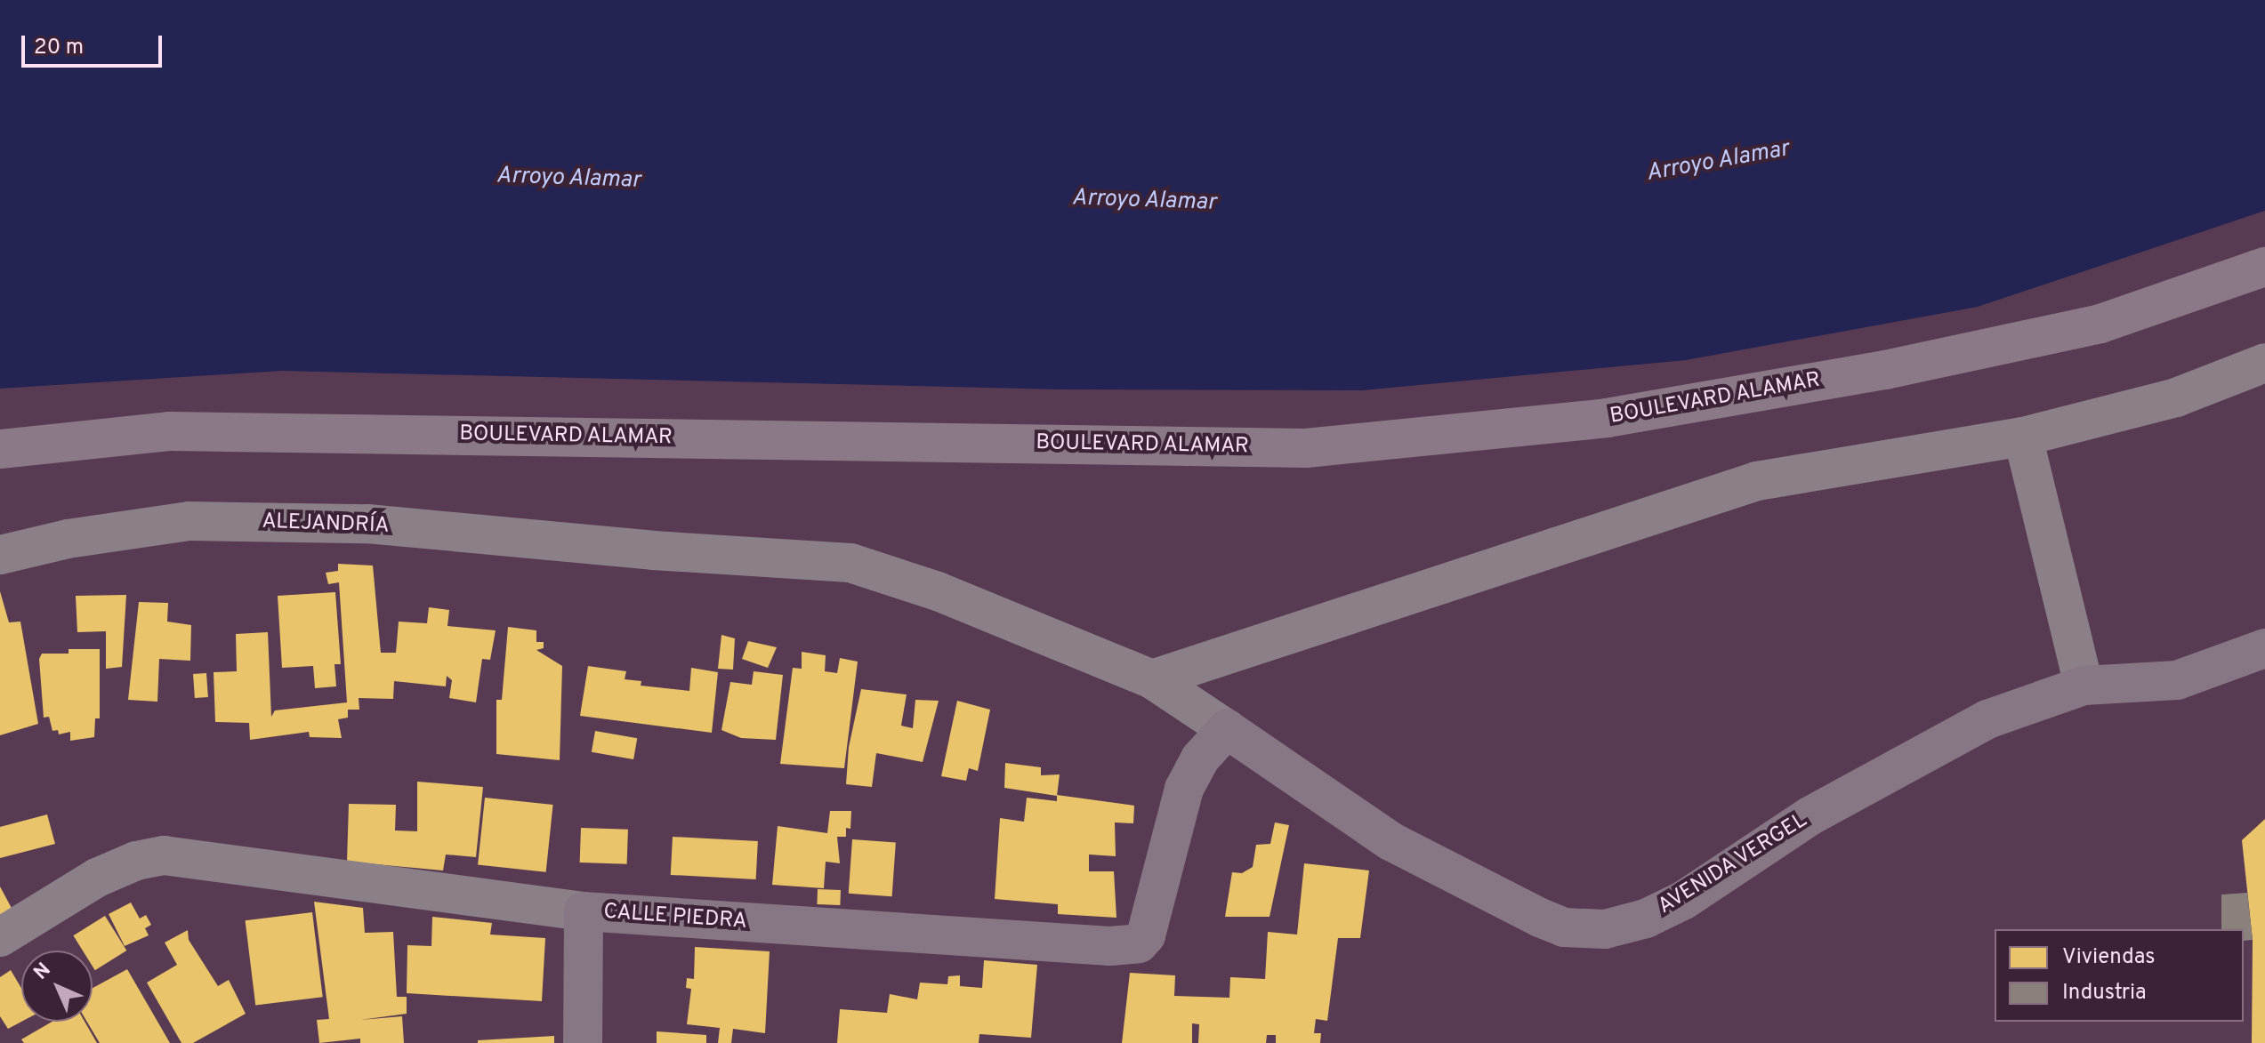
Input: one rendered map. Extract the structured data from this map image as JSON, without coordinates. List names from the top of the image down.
{
  "streets": {
    "highway": ["BOULEVARD ALAMAR"],
    "street": ["ALEJANDRÍA", "AVENIDA VERGEL", "CALLE PIEDRA"]
  },
  "crossings": [
    ["ALEJANDRÍA", "AVENIDA VERGEL"],
    ["AVENIDA VERGEL", "CALLE PIEDRA"]
  ],
  "water": ["Arroyo Alamar"],
  "legend": ["Viviendas", "Industria"],
  "scale_bar": "20 m",
  "north": "top left"
}
